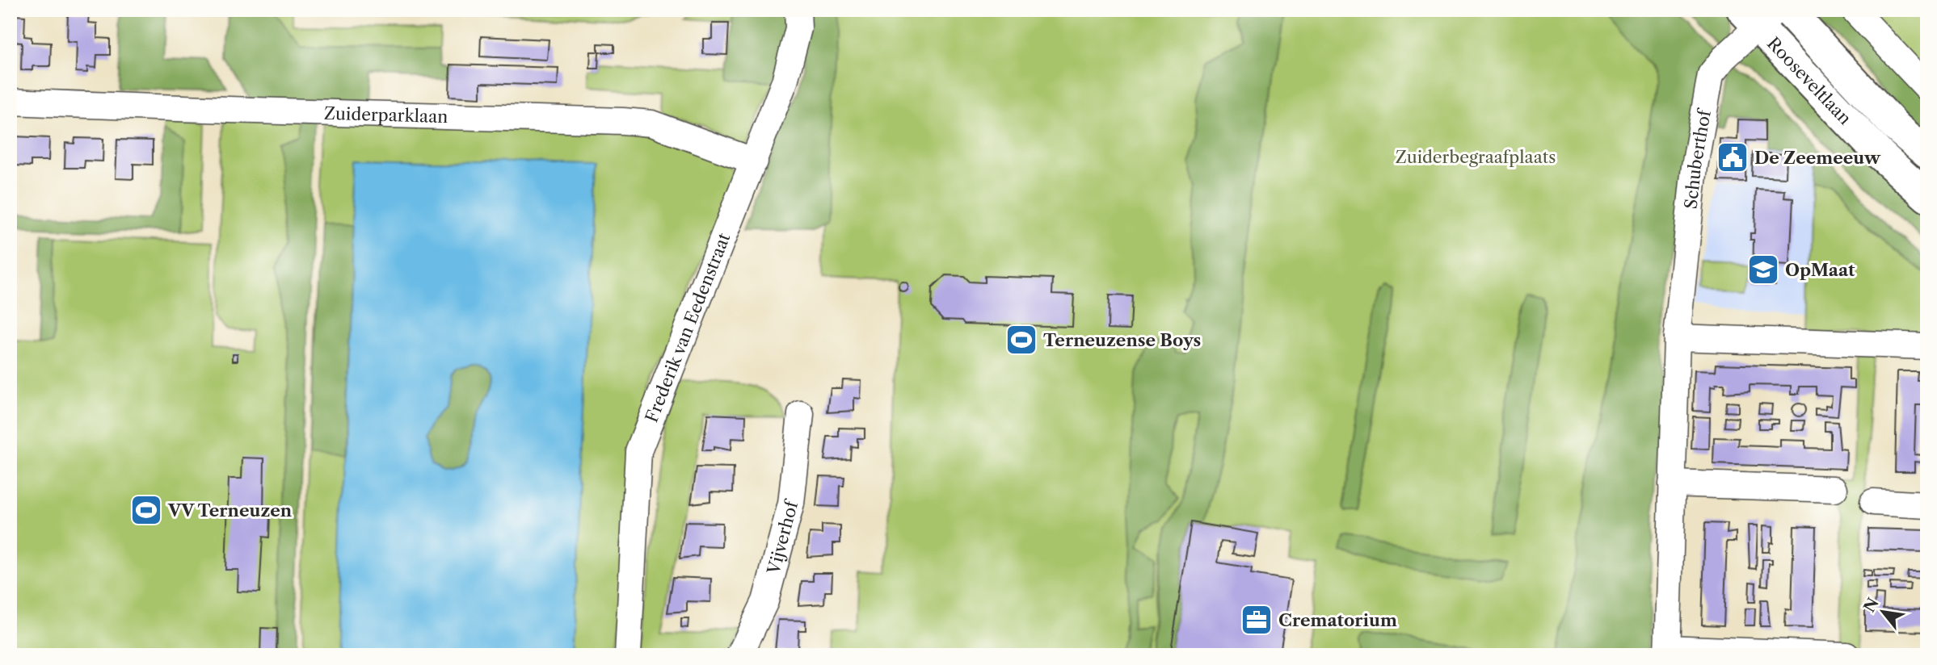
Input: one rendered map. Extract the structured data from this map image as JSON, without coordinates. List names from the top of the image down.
{
  "streets": {
    "main road": ["Rooseveltlaan"],
    "street": [
      "Zuiderparklaan",
      "Schuberthof",
      "Frederik van Eedenstraat",
      "Vijverhof"
    ]
  },
  "crossings": [
    ["Rooseveltlaan", "Schuberthof"],
    ["Zuiderparklaan", "Frederik van Eedenstraat"]
  ],
  "parks": ["Zuiderbegraafplaats"],
  "places": {
    "public building": ["De Zeemeeuw"],
    "school or university": ["OpMaat"],
    "sports": ["Terneuzense Boys", "VV Terneuzen"],
    "office": ["Crematorium"]
  },
  "north": "top left"
}
